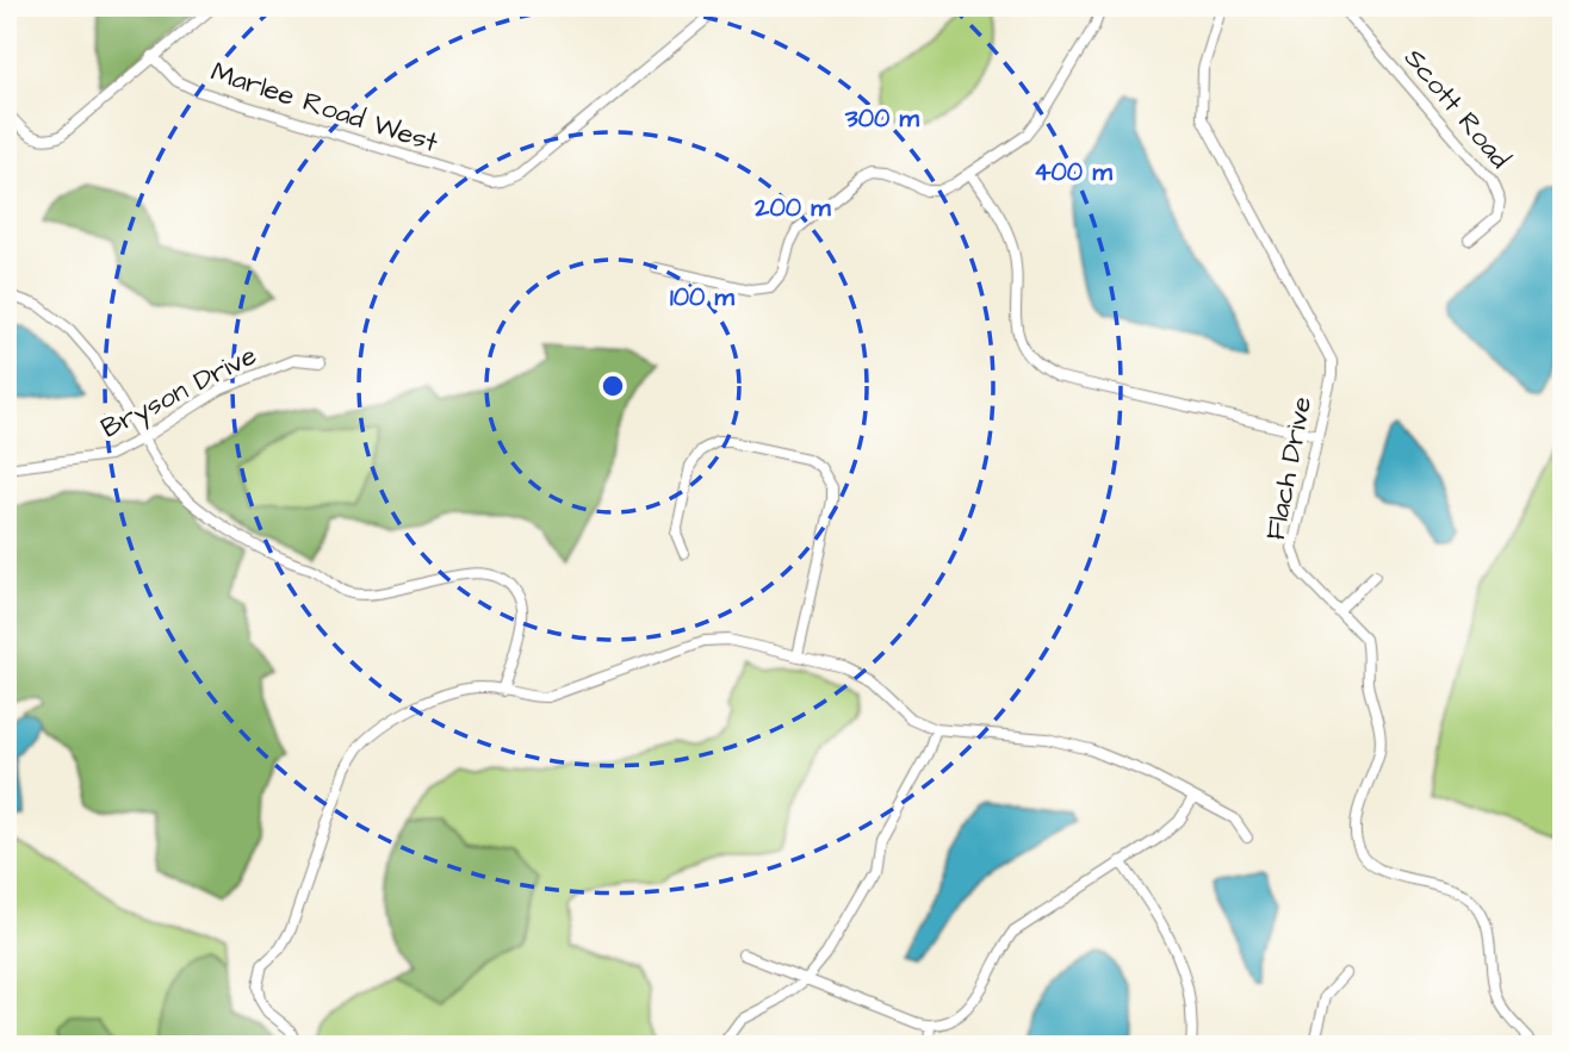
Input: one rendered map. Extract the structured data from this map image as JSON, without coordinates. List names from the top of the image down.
{
  "streets": {
    "street": [
      "Marlee Road West",
      "Scott Road",
      "Bryson Drive",
      "Flach Drive"
    ]
  },
  "rings": [
    "300 m",
    "400 m",
    "200 m",
    "100 m"
  ]
}
